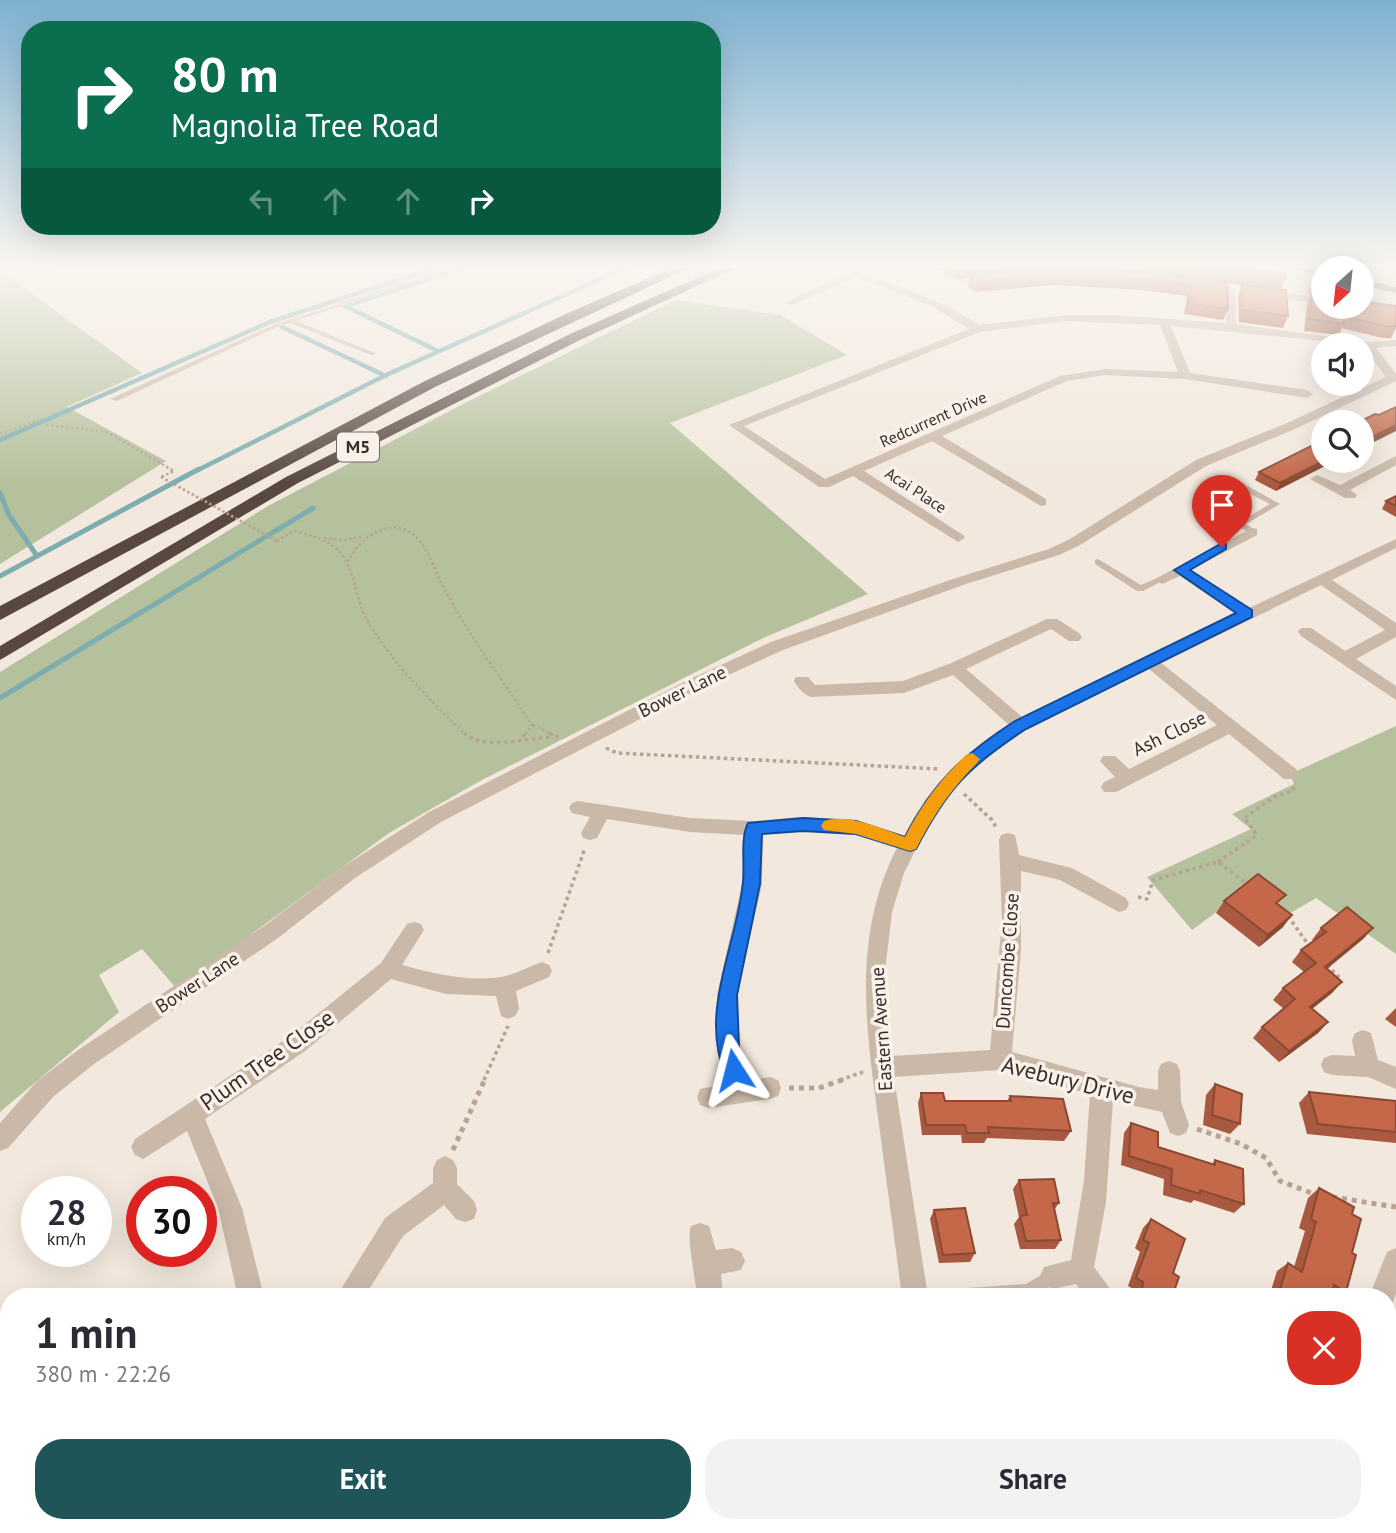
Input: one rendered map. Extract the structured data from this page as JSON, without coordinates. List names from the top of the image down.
{
  "streets": {
    "highway": ["M5"],
    "street": [
      "Redcurrent Drive",
      "Acai Place",
      "Bower Lane",
      "Ash Close",
      "Duncombe Close",
      "Eastern Avenue",
      "Plum Tree Close",
      "Avebury Drive"
    ]
  },
  "crossings": [
    ["Redcurrent Drive", "Acai Place"],
    ["Ash Close", "Eastern Avenue"],
    ["Duncombe Close", "Avebury Drive"],
    ["Eastern Avenue", "Avebury Drive"]
  ],
  "north": "bottom left",
  "page": {
    "turn": ["80 m", "Magnolia Tree Road"],
    "speed": "28 km/h",
    "limit": "30",
    "heading": ["1 min", "380 m · 22:26"],
    "buttons": ["Exit", "Share"]
  }
}
